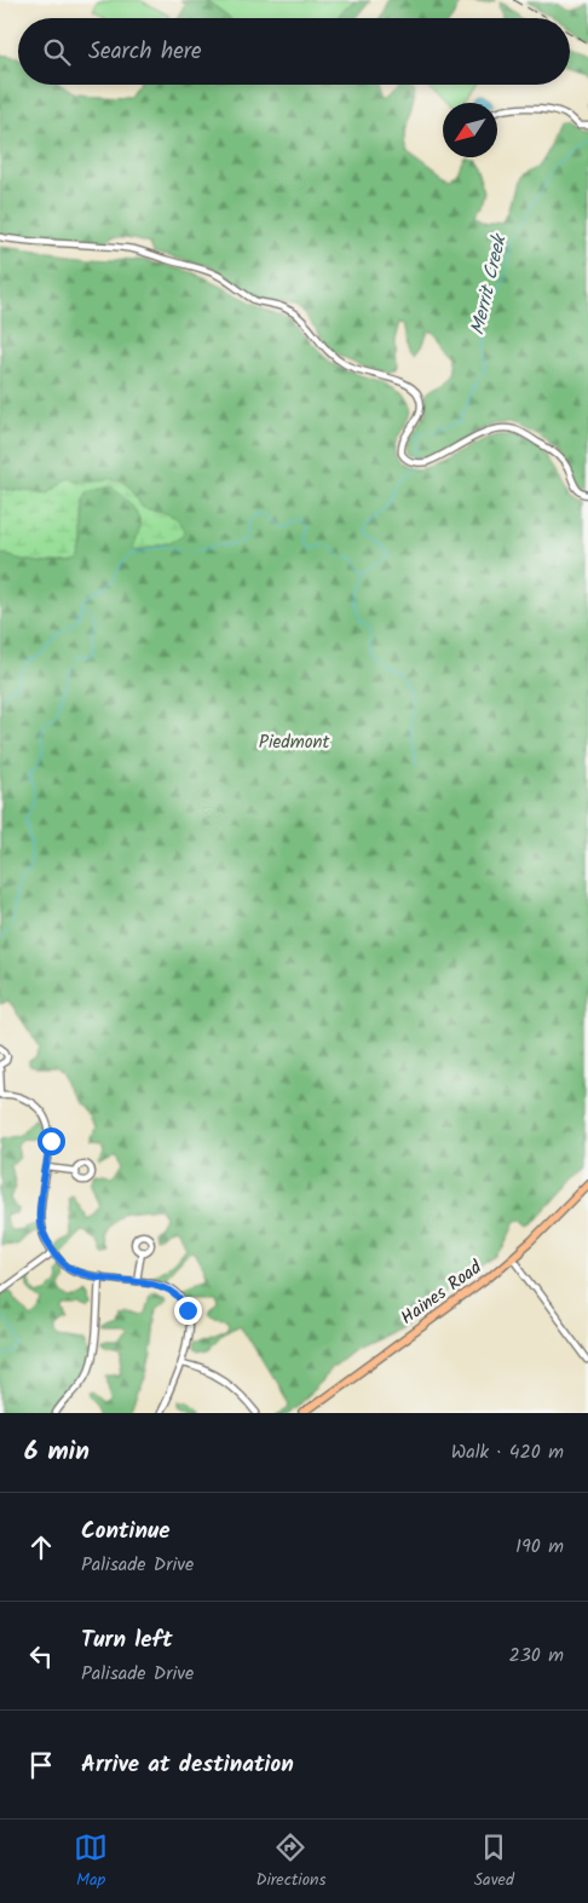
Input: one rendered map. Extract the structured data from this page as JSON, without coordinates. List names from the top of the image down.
{
  "streets": {
    "main road": ["Haines Road"]
  },
  "water": ["Merrit Creek"],
  "parks": ["Piedmont"],
  "north": "bottom left",
  "page": {
    "search": "Search here",
    "heading": ["6 min", "Walk · 420 m"],
    "list": [
      ["Continue", "Palisade Drive", "190 m"],
      ["Turn left", "Palisade Drive", "230 m"],
      "Arrive at destination"
    ],
    "nav": ["Map", "Directions", "Saved"]
  }
}
